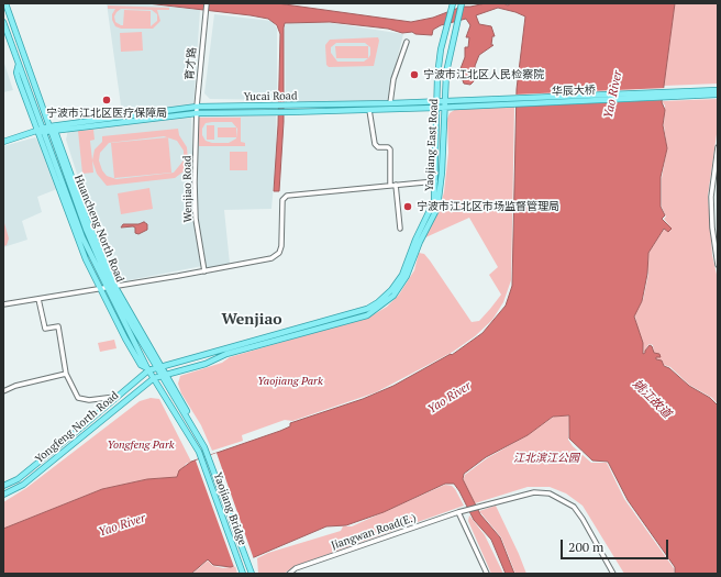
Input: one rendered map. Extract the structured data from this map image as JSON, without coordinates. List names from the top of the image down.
{
  "streets": {
    "main road": [
      "Yucai Road",
      "Yaojiang East Road",
      "Huancheng North Road",
      "Yongfeng North Road",
      "Yaojiang Bridge"
    ],
    "street": ["育才路", "Wenjiao Road", "Jiangwan Road(E.)"]
  },
  "crossings": [
    ["育才路", "Yucai Road"],
    ["育才路", "Wenjiao Road"],
    ["Yucai Road", "Yaojiang East Road"],
    ["Yucai Road", "Wenjiao Road"],
    ["Yucai Road", "Huancheng North Road"],
    ["Yaojiang East Road", "Huancheng North Road"],
    ["Yaojiang East Road", "Yongfeng North Road"],
    ["Huancheng North Road", "Yongfeng North Road"],
    ["Huancheng North Road", "Yaojiang Bridge"]
  ],
  "districts": ["Wenjiao"],
  "water": ["Yao River", "姚江故道"],
  "parks": ["Yaojiang Park", "Yongfeng Park", "江北滨江公园"],
  "places": ["宁波市江北区人民检察院", "宁波市江北区医疗保障局", "宁波市江北区市场监督管理局"],
  "scale_bar": "200 m"
}
